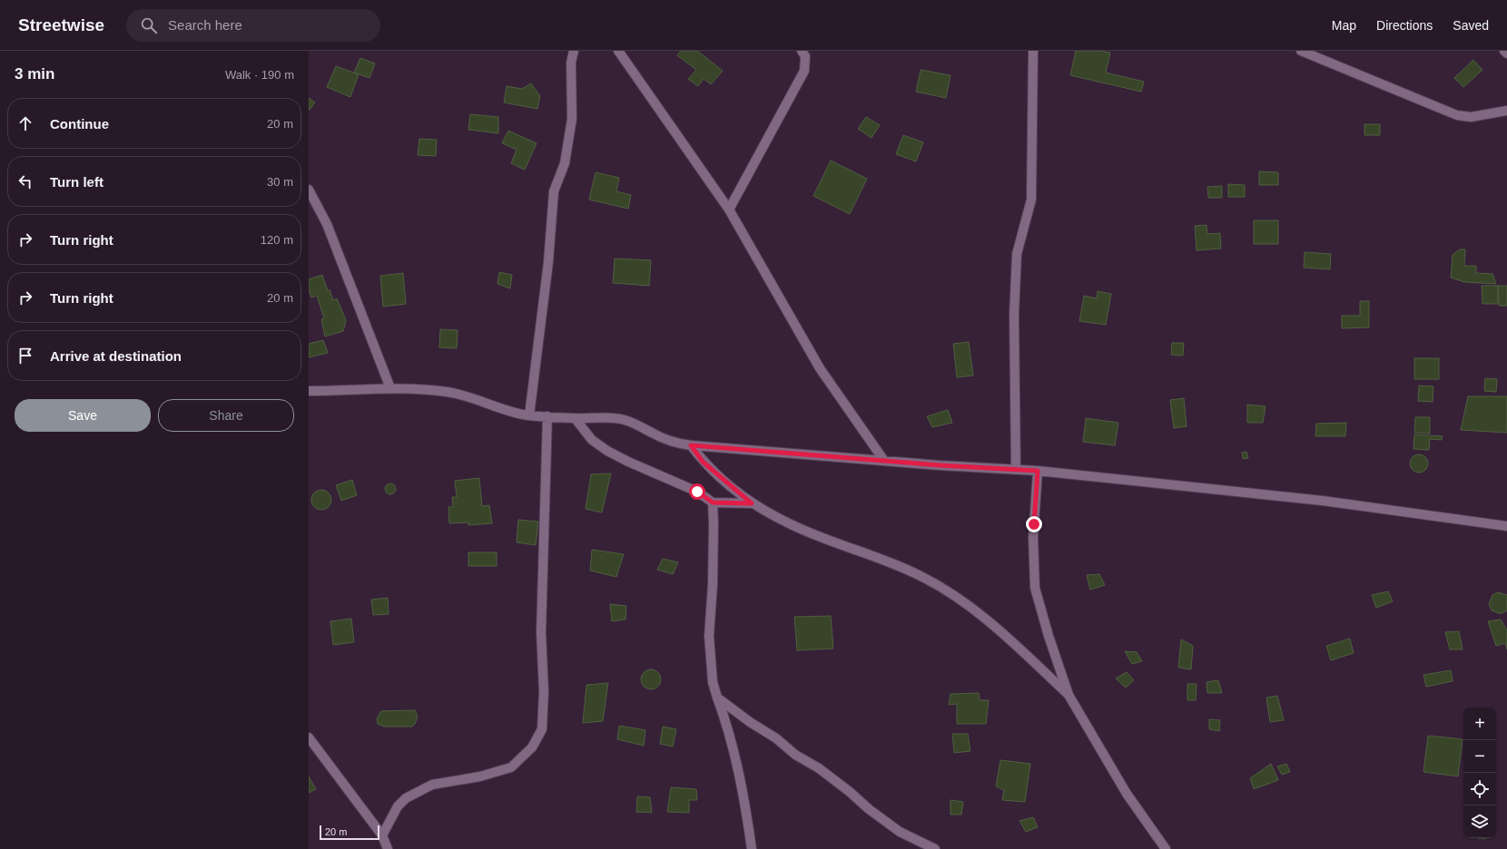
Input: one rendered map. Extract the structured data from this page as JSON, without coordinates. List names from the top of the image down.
{
  "scale_bar": "20 m",
  "page": {
    "header": "Streetwise",
    "search": "Search here",
    "nav": ["Map", "Directions", "Saved"],
    "heading": ["3 min", "Walk · 190 m"],
    "list": [
      ["Continue", "20 m"],
      ["Turn left", "30 m"],
      ["Turn right", "120 m"],
      ["Turn right", "20 m"],
      "Arrive at destination"
    ],
    "buttons": ["Save", "Share"],
    "map_buttons": ["+", "−"],
    "scale": "20 m"
  }
}
